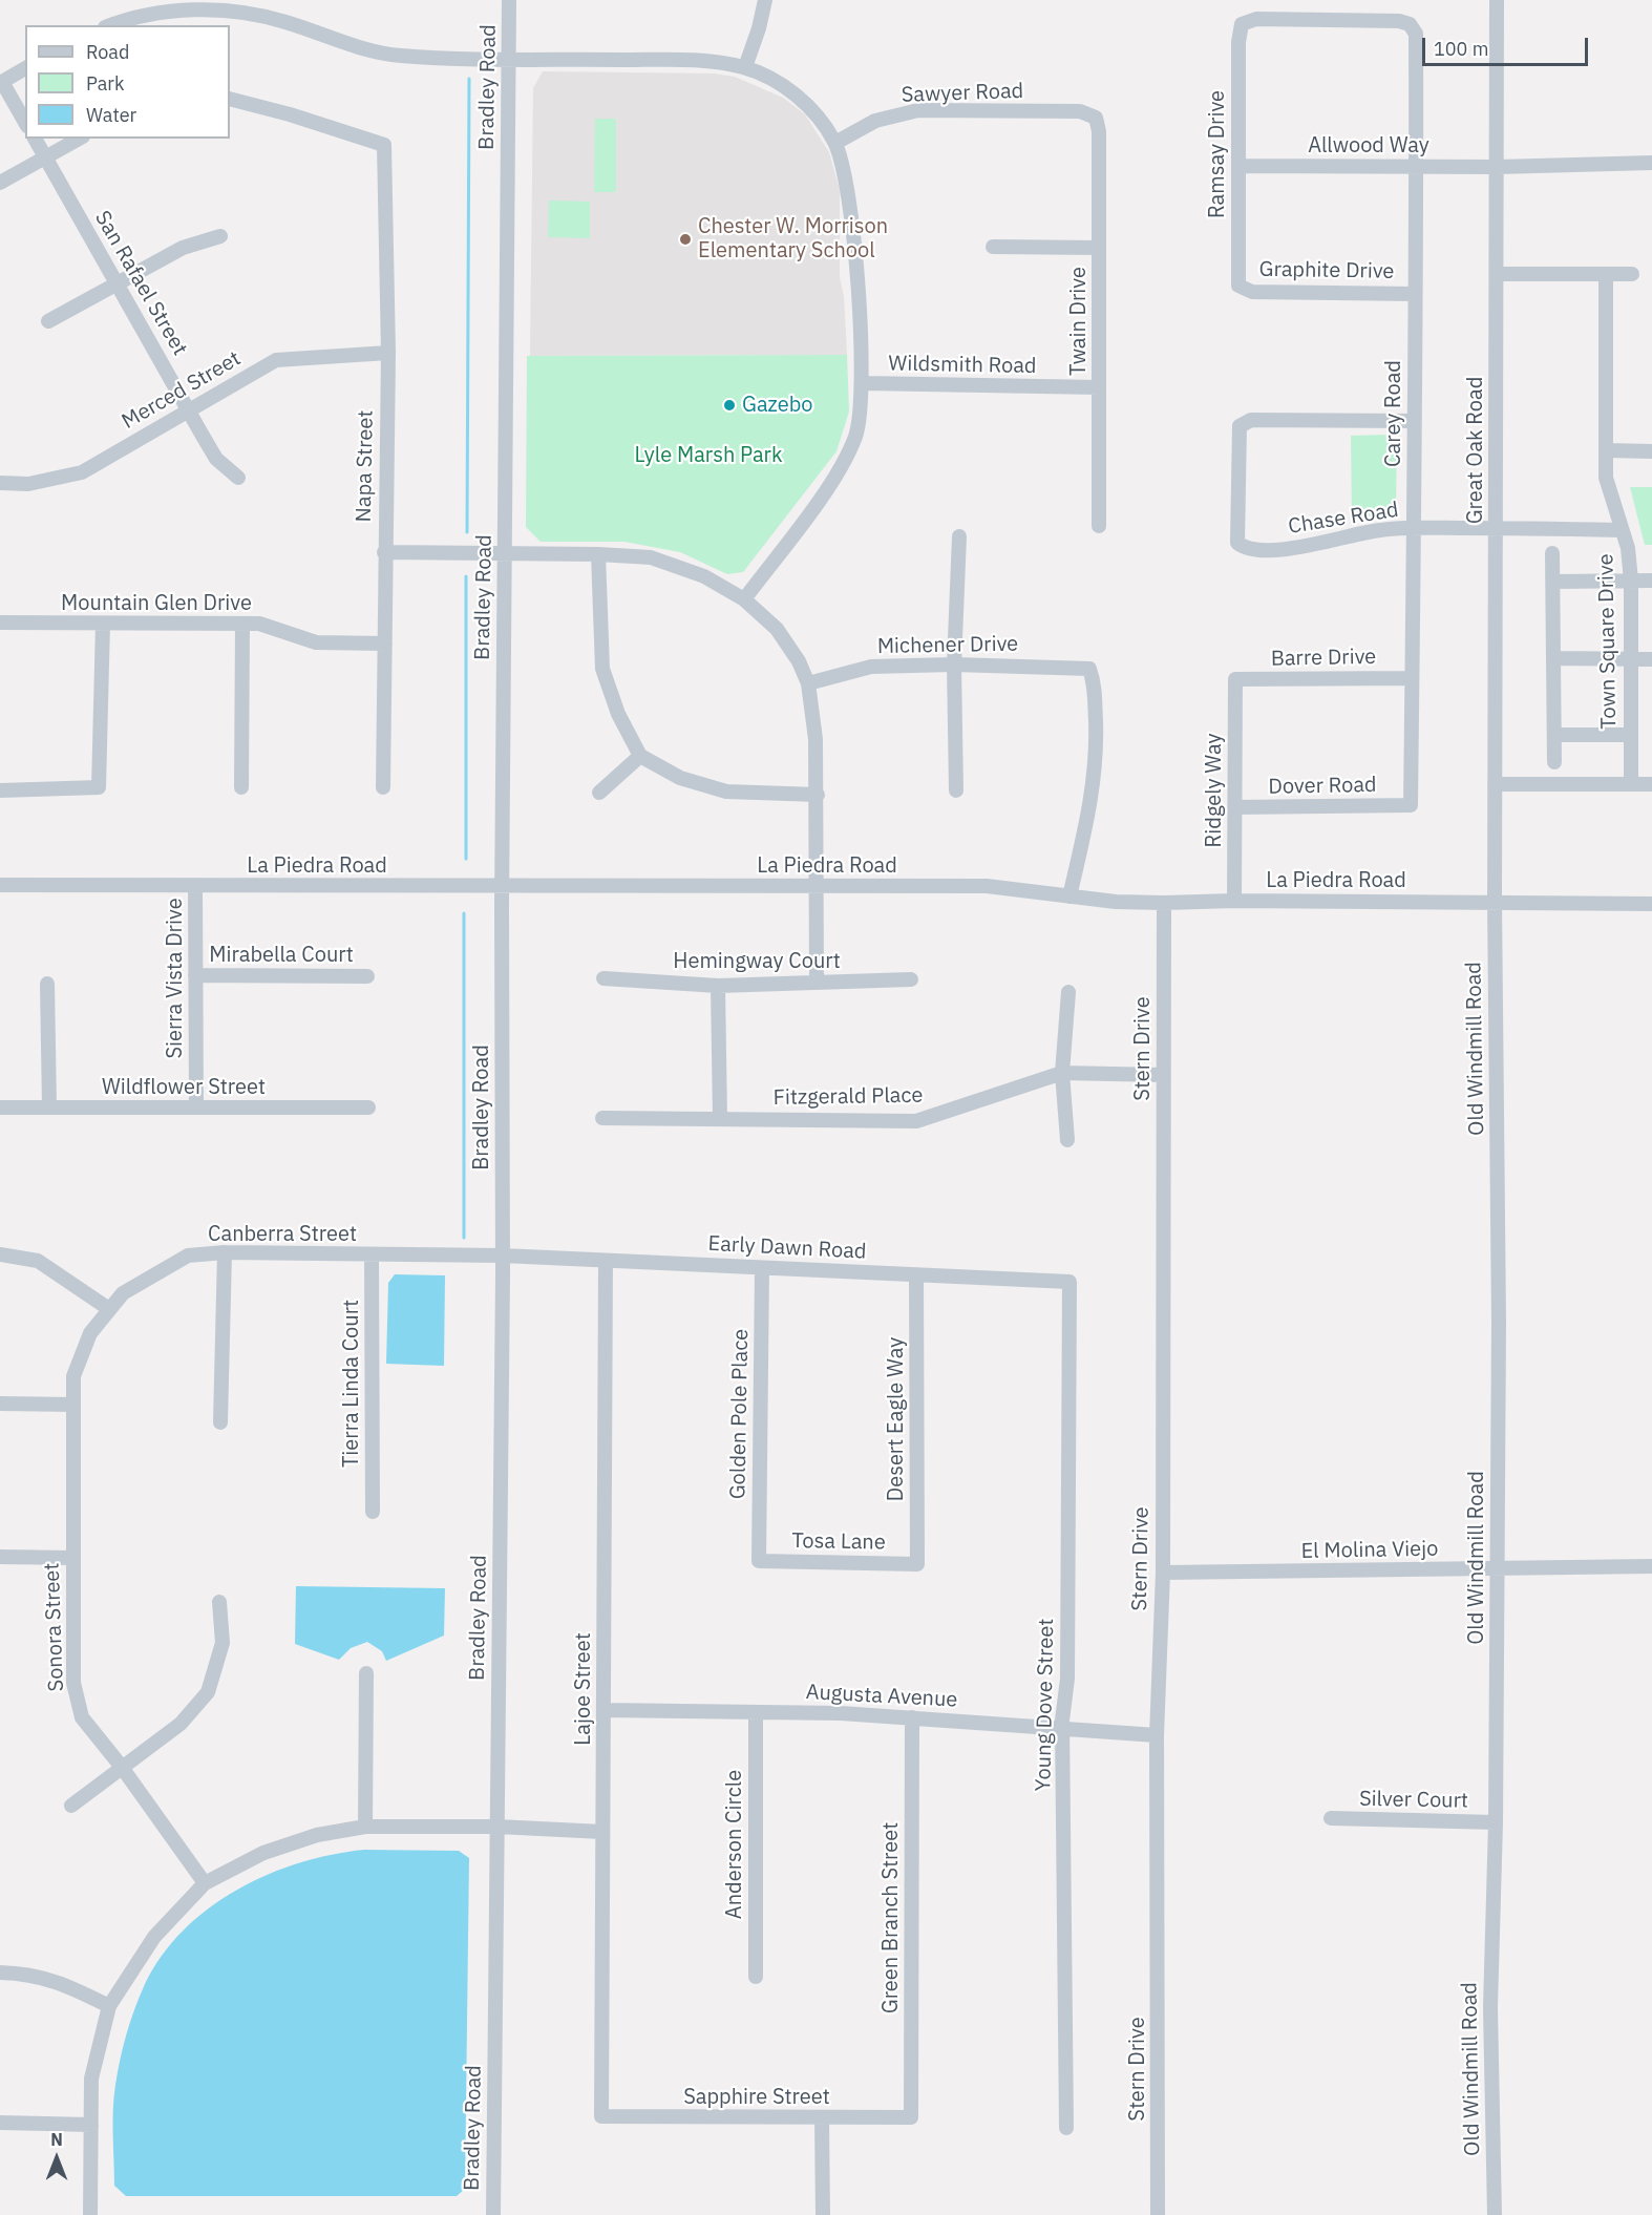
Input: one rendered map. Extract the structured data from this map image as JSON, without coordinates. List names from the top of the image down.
{
  "streets": {
    "street": [
      "Bradley Road",
      "Sawyer Road",
      "Allwood Way",
      "Ramsay Drive",
      "Graphite Drive",
      "San Rafael Street",
      "Twain Drive",
      "Wildsmith Road",
      "Merced Street",
      "Carey Road",
      "Great Oak Road",
      "Napa Street",
      "Chase Road",
      "Mountain Glen Drive",
      "Town Square Drive",
      "Michener Drive",
      "Barre Drive",
      "Dover Road",
      "Ridgely Way",
      "La Piedra Road",
      "Mirabella Court",
      "Hemingway Court",
      "Sierra Vista Drive",
      "Stern Drive",
      "Old Windmill Road",
      "Wildflower Street",
      "Fitzgerald Place",
      "Canberra Street",
      "Early Dawn Road",
      "Tierra Linda Court",
      "Golden Pole Place",
      "Desert Eagle Way",
      "Tosa Lane",
      "El Molina Viejo",
      "Sonora Street",
      "Lajoe Street",
      "Augusta Avenue",
      "Young Dove Street",
      "Silver Court",
      "Anderson Circle",
      "Green Branch Street",
      "Sapphire Street"
    ]
  },
  "crossings": [
    ["Bradley Road", "La Piedra Road"],
    ["Bradley Road", "Canberra Street"],
    ["Bradley Road", "Early Dawn Road"],
    ["Sawyer Road", "Twain Drive"],
    ["Allwood Way", "Ramsay Drive"],
    ["Allwood Way", "Carey Road"],
    ["Allwood Way", "Great Oak Road"],
    ["Ramsay Drive", "Graphite Drive"],
    ["Ramsay Drive", "Carey Road"],
    ["Graphite Drive", "Carey Road"],
    ["San Rafael Street", "Merced Street"],
    ["Twain Drive", "Wildsmith Road"],
    ["Merced Street", "Napa Street"],
    ["Carey Road", "Chase Road"],
    ["Carey Road", "Barre Drive"],
    ["Carey Road", "Dover Road"],
    ["Great Oak Road", "Chase Road"],
    ["Great Oak Road", "La Piedra Road"],
    ["Great Oak Road", "Old Windmill Road"],
    ["Napa Street", "Mountain Glen Drive"],
    ["Chase Road", "Town Square Drive"],
    ["Michener Drive", "La Piedra Road"],
    ["Barre Drive", "Ridgely Way"],
    ["Dover Road", "Ridgely Way"],
    ["Ridgely Way", "La Piedra Road"],
    ["La Piedra Road", "Sierra Vista Drive"],
    ["La Piedra Road", "Stern Drive"],
    ["La Piedra Road", "Old Windmill Road"],
    ["Mirabella Court", "Sierra Vista Drive"],
    ["Sierra Vista Drive", "Wildflower Street"],
    ["Stern Drive", "Fitzgerald Place"],
    ["Stern Drive", "El Molina Viejo"],
    ["Stern Drive", "Augusta Avenue"],
    ["Old Windmill Road", "El Molina Viejo"],
    ["Old Windmill Road", "Silver Court"],
    ["Canberra Street", "Early Dawn Road"],
    ["Canberra Street", "Tierra Linda Court"],
    ["Canberra Street", "Sonora Street"],
    ["Early Dawn Road", "Golden Pole Place"],
    ["Early Dawn Road", "Desert Eagle Way"],
    ["Early Dawn Road", "Lajoe Street"],
    ["Early Dawn Road", "Young Dove Street"],
    ["Golden Pole Place", "Tosa Lane"],
    ["Desert Eagle Way", "Tosa Lane"],
    ["Lajoe Street", "Augusta Avenue"],
    ["Lajoe Street", "Sapphire Street"],
    ["Augusta Avenue", "Young Dove Street"],
    ["Augusta Avenue", "Anderson Circle"],
    ["Augusta Avenue", "Green Branch Street"],
    ["Green Branch Street", "Sapphire Street"]
  ],
  "parks": ["Lyle Marsh Park"],
  "places": ["Chester W. Morrison Elementary School", "Gazebo"],
  "legend": ["Road", "Park", "Water"],
  "scale_bar": "100 m",
  "north": "top"
}
